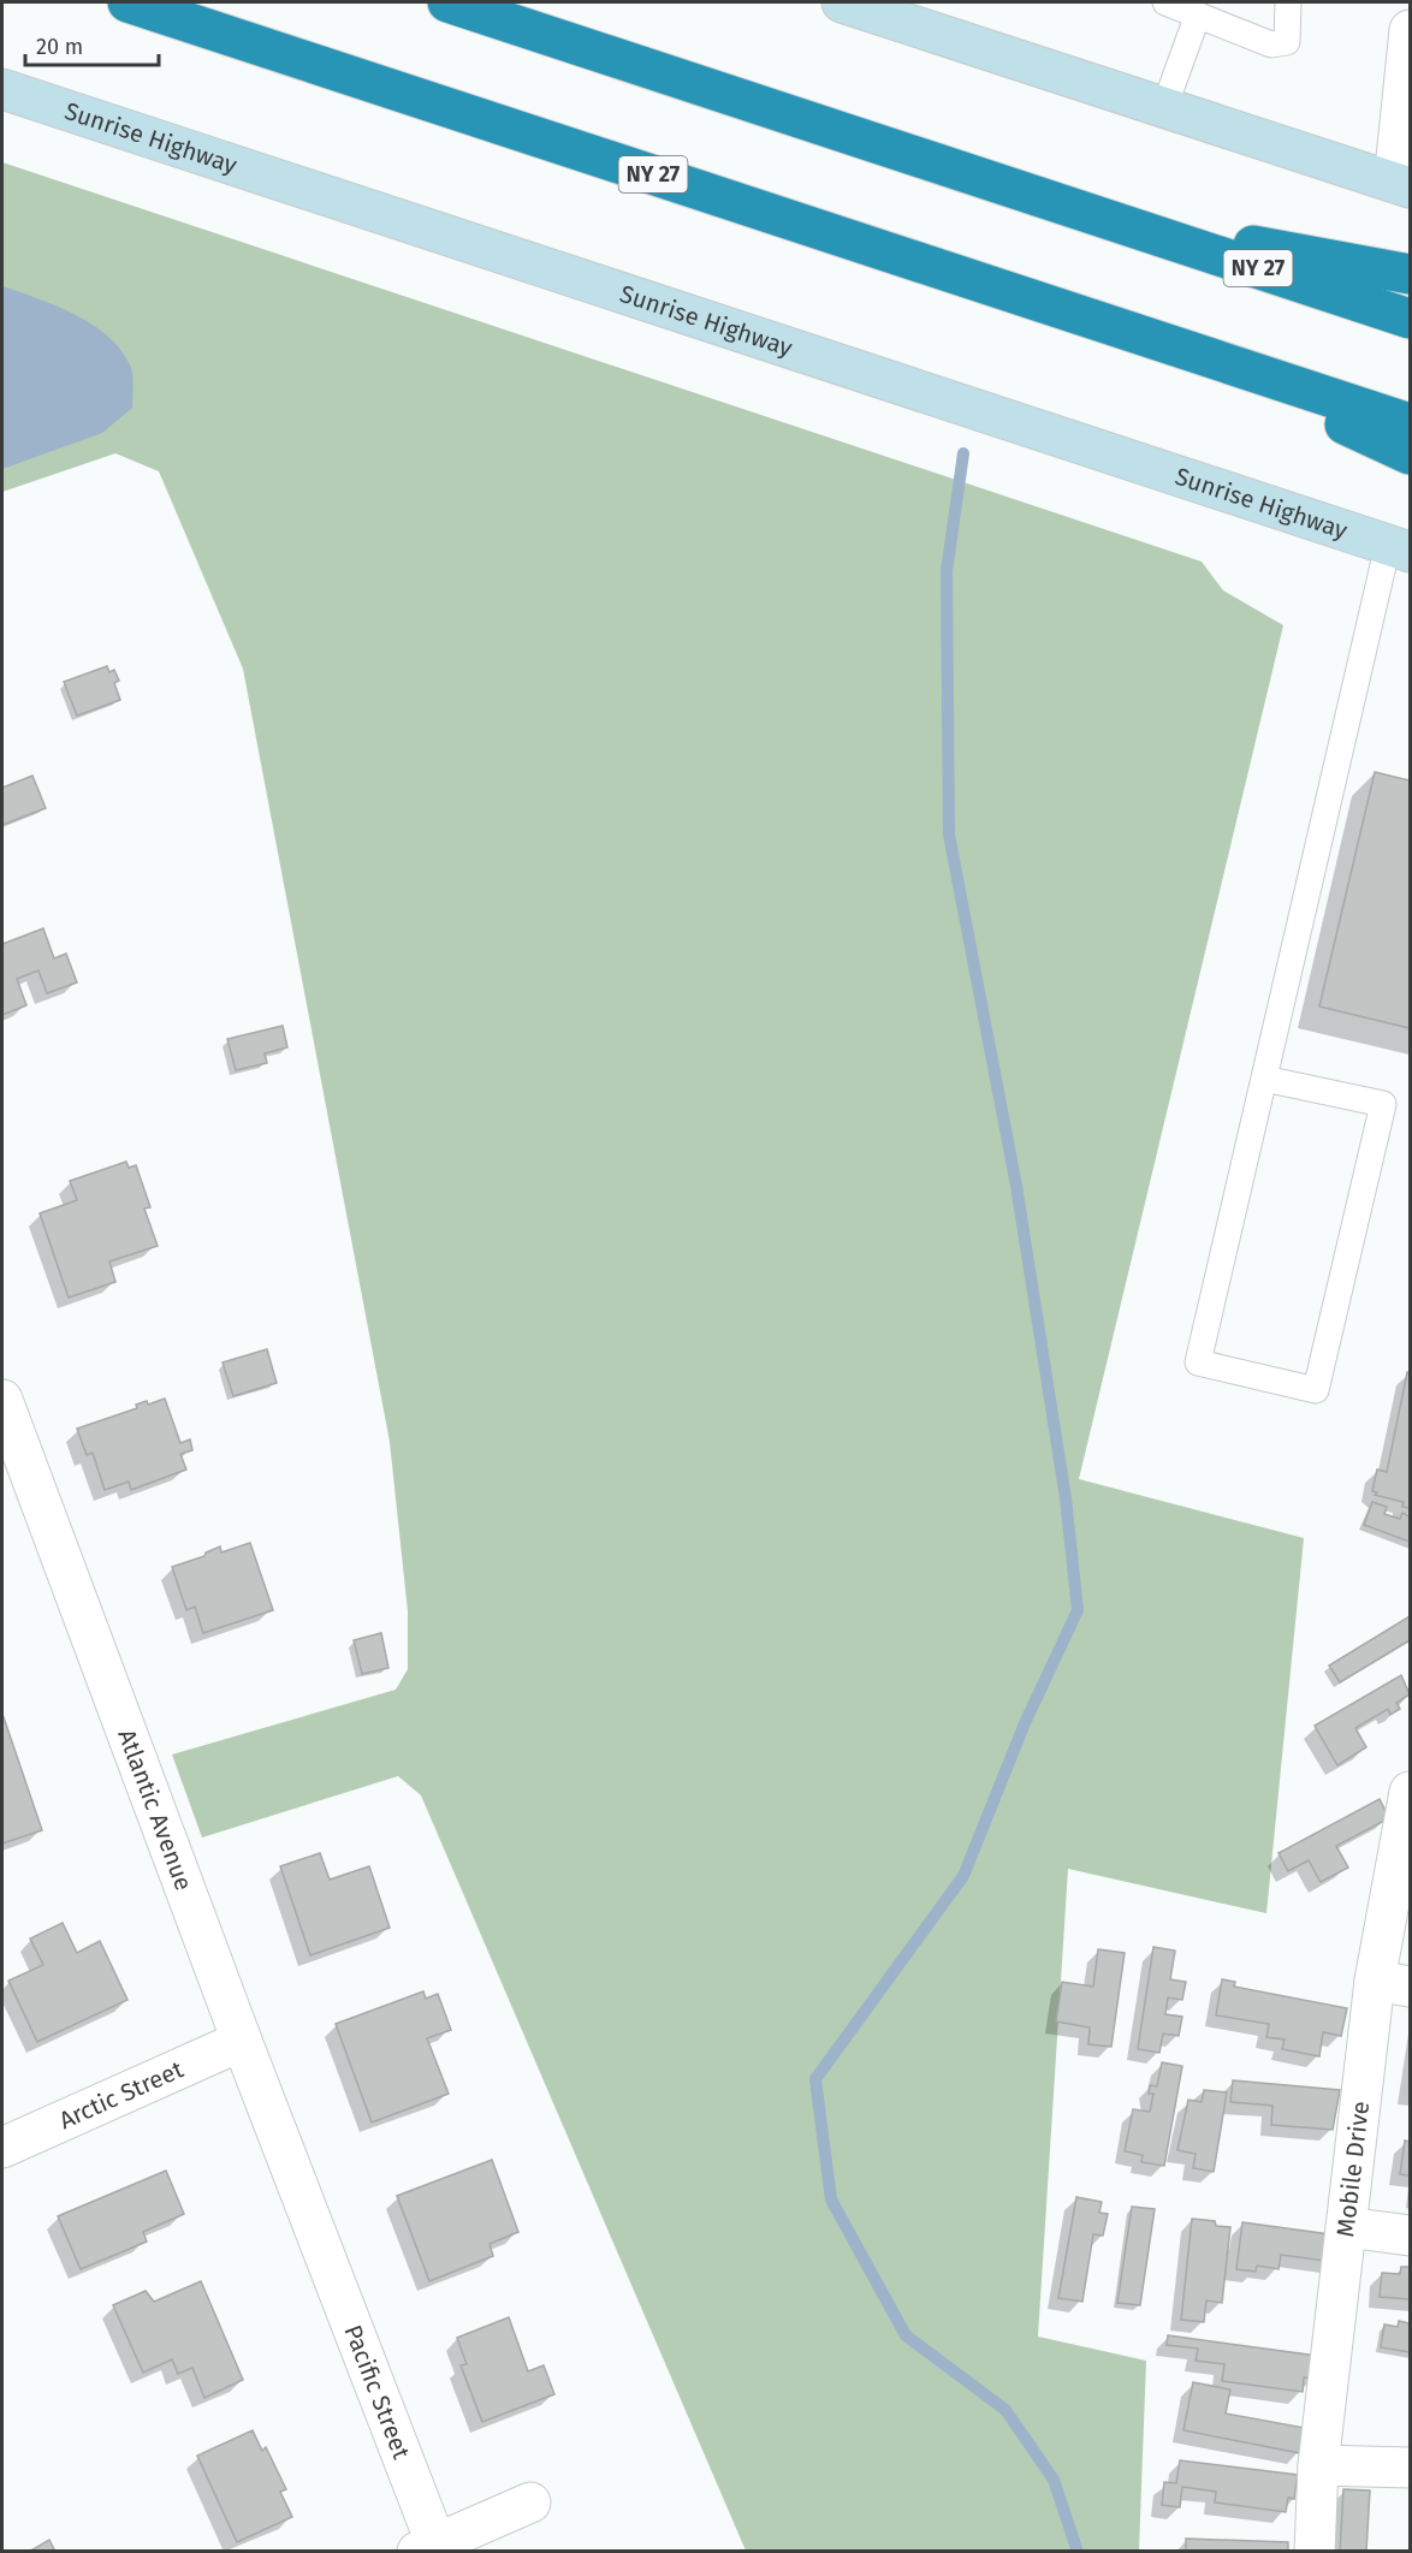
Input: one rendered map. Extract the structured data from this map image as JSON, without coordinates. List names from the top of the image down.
{
  "streets": {
    "highway": ["NY 27"],
    "main road": ["Sunrise Highway"],
    "street": [
      "Atlantic Avenue",
      "Arctic Street",
      "Mobile Drive",
      "Pacific Street"
    ]
  },
  "crossings": [
    ["Atlantic Avenue", "Arctic Street"],
    ["Atlantic Avenue", "Pacific Street"]
  ],
  "scale_bar": "20 m"
}
